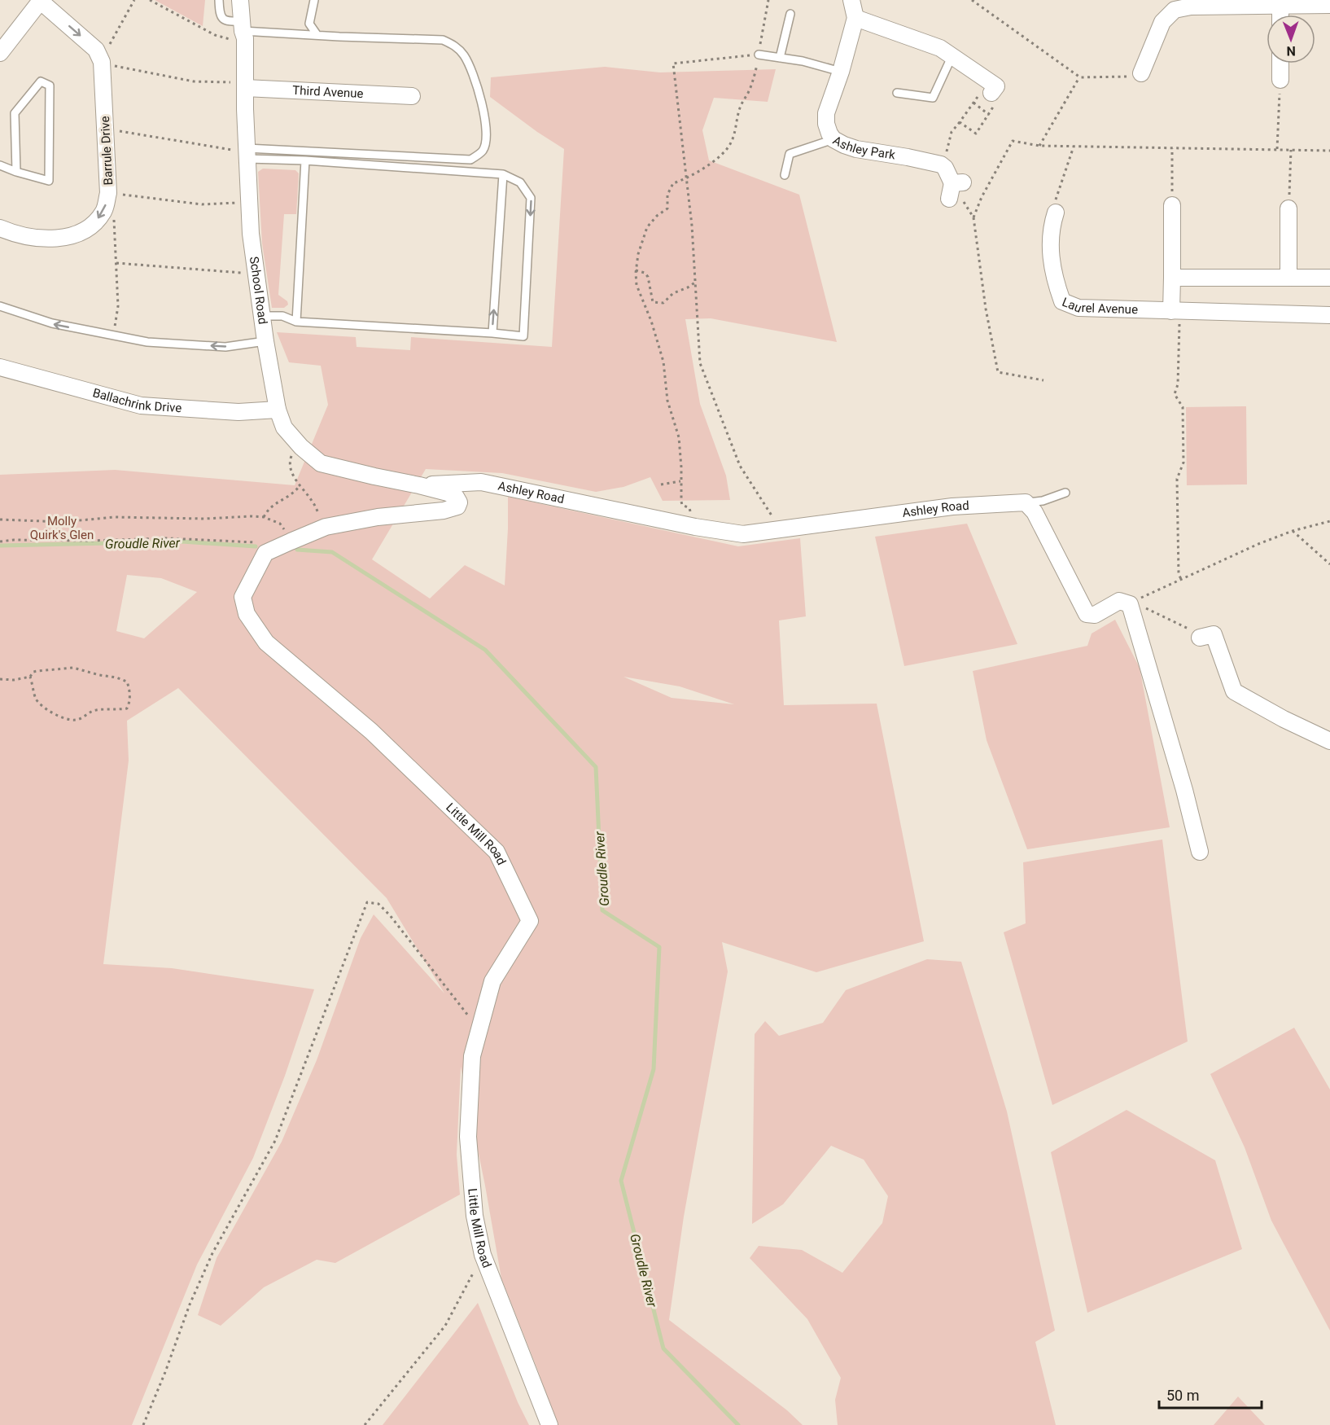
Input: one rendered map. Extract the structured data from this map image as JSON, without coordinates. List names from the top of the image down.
{
  "streets": {
    "street": [
      "Third Avenue",
      "Ashley Park",
      "Barrule Drive",
      "School Road",
      "Laurel Avenue",
      "Ballachrink Drive",
      "Ashley Road",
      "Little Mill Road"
    ]
  },
  "crossings": [
    ["Third Avenue", "School Road"],
    ["School Road", "Ballachrink Drive"],
    ["School Road", "Ashley Road"],
    ["School Road", "Little Mill Road"],
    ["Ashley Road", "Little Mill Road"]
  ],
  "one_way": ["Barrule Drive"],
  "water": ["Groudle River"],
  "parks": ["Molly Quirk's Glen"],
  "scale_bar": "50 m",
  "north": "bottom"
}
